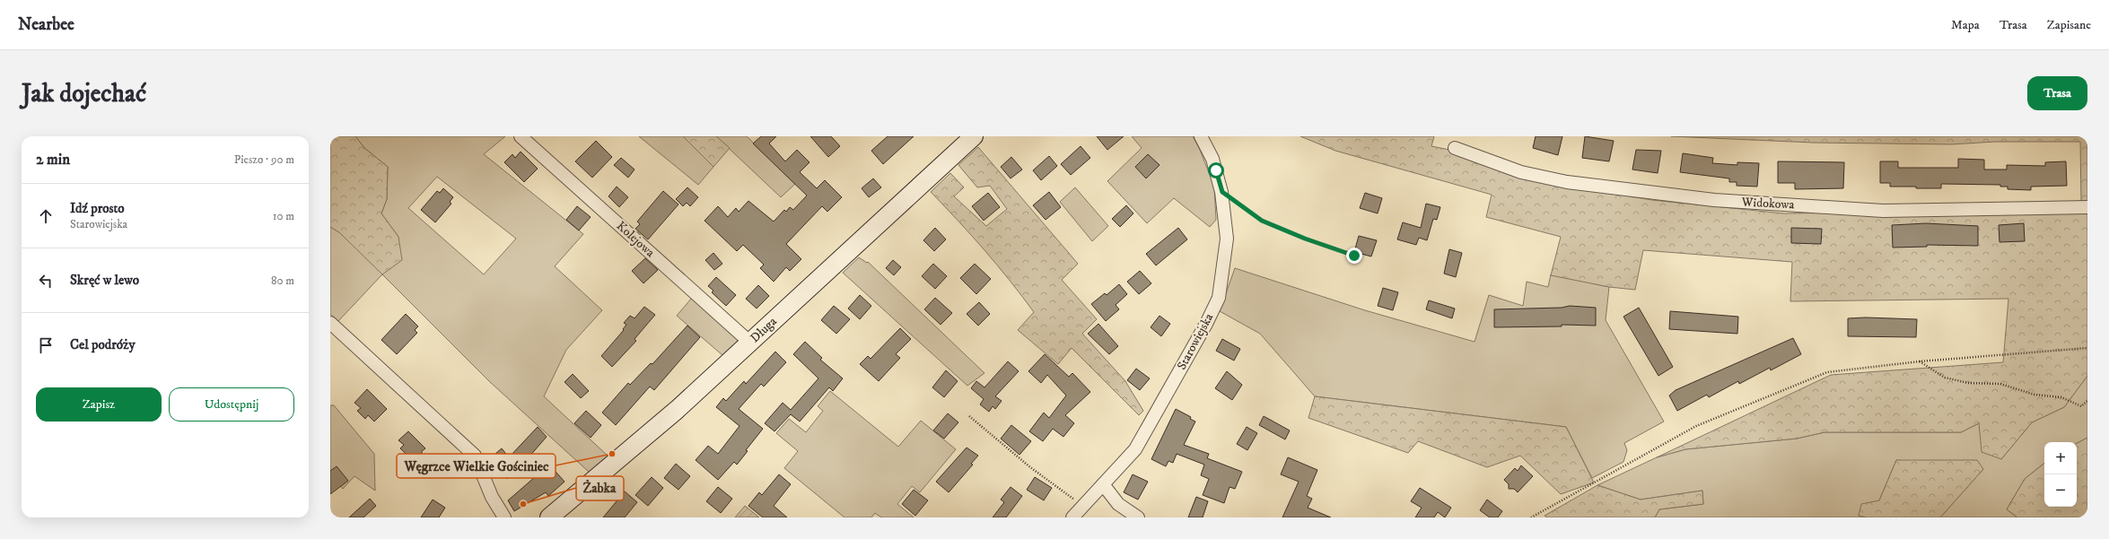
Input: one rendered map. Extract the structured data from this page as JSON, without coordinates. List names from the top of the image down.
{
  "streets": {
    "street": [
      "Widokowa",
      "Kolejowa",
      "Długa",
      "Starowiejska"
    ]
  },
  "crossings": [
    ["Kolejowa", "Długa"]
  ],
  "places": ["Węgrzce Wielkie Gościniec", "Żabka"],
  "page": {
    "header": "Nearbee",
    "nav": ["Mapa", "Trasa", "Zapisane"],
    "buttons": [
      "Trasa",
      ["Zapisz", "Udostępnij"]
    ],
    "title": "Jak dojechać",
    "heading": ["2 min", "Pieszo · 90 m"],
    "list": [
      ["Idź prosto", "Starowiejska", "10 m"],
      ["Skręć w lewo", "80 m"],
      "Cel podróży"
    ],
    "map_buttons": ["+", "−"]
  }
}
